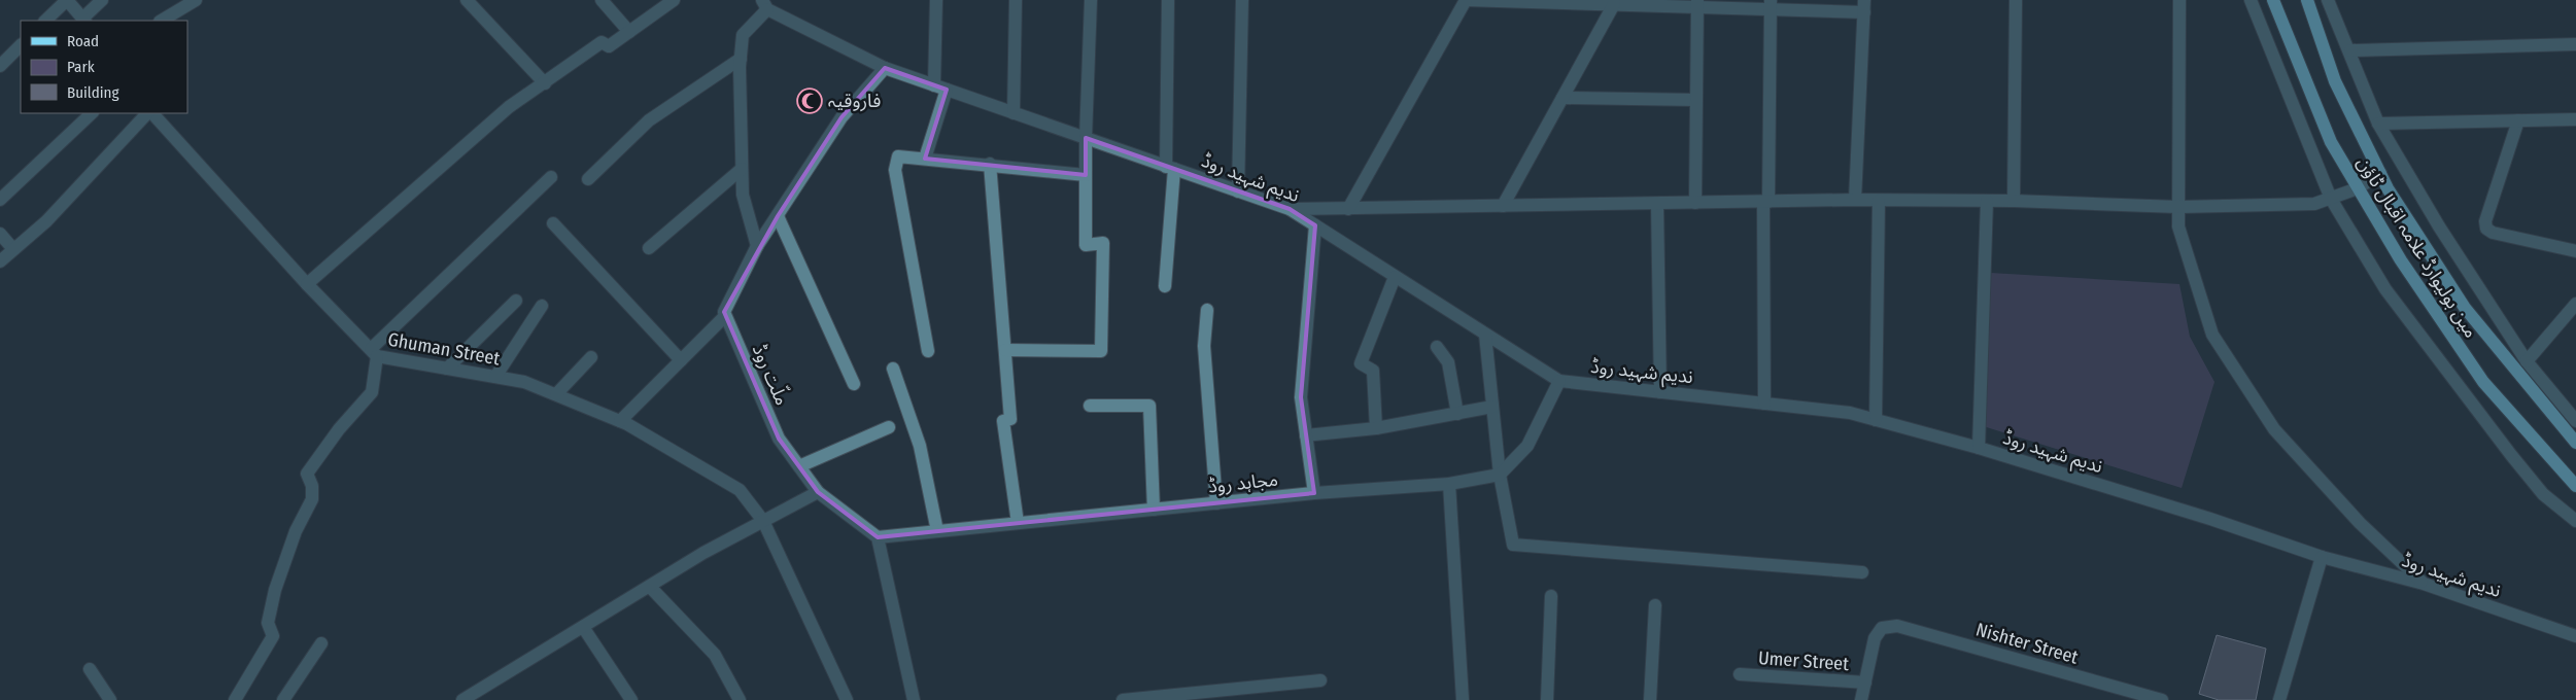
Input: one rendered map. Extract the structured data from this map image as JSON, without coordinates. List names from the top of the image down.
{
  "streets": {
    "main road": ["مین بولیوارڈ علامہ اقبال ٹاؤن"],
    "street": [
      "ندیم شہید روڈ",
      "Ghuman Street",
      "ملّت روڈ",
      "مجاہد روڈ",
      "Nishter Street",
      "Umer Street"
    ]
  },
  "crossings": [
    ["ملّت روڈ", "مجاہد روڈ"],
    ["Nishter Street", "Umer Street"]
  ],
  "places": {
    "mosque": ["فاروقیہ"]
  },
  "legend": ["Road", "Park", "Building"]
}
